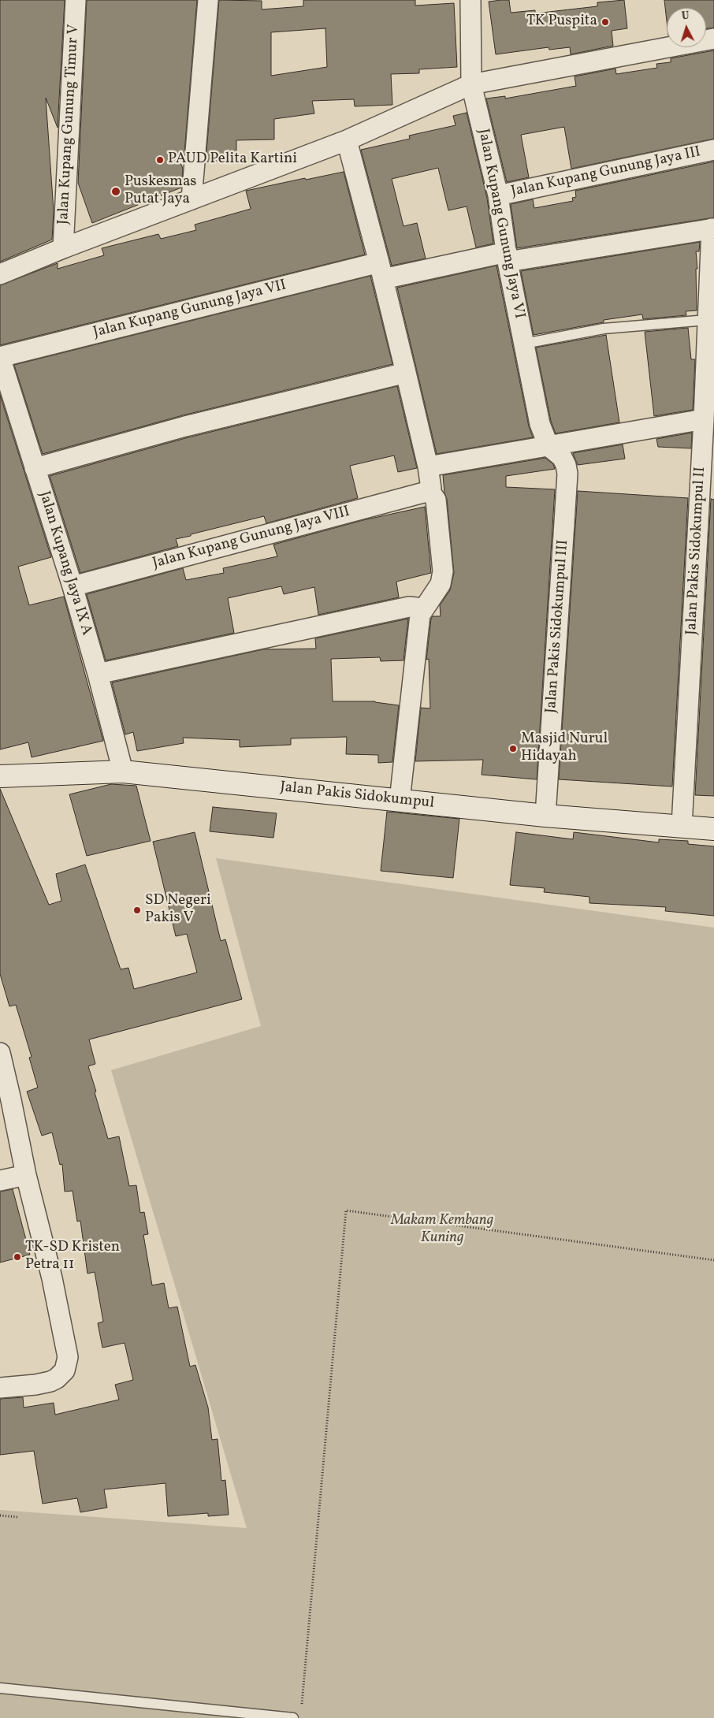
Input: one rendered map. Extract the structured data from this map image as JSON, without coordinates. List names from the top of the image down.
{
  "streets": {
    "street": [
      "Jalan Kupang Gunung Timur V",
      "Jalan Kupang Gunung Jaya III",
      "Jalan Kupang Gunung Jaya VI",
      "Jalan Kupang Gunung Jaya VII",
      "Jalan Kupang Gunung Jaya VIII",
      "Jalan Pakis Sidokumpul II",
      "Jalan Kupang Jaya IX A",
      "Jalan Pakis Sidokumpul III",
      "Jalan Pakis Sidokumpul"
    ]
  },
  "crossings": [
    ["Jalan Kupang Gunung Jaya III", "Jalan Kupang Gunung Jaya VI"],
    ["Jalan Kupang Gunung Jaya VI", "Jalan Kupang Gunung Jaya VII"],
    ["Jalan Kupang Gunung Jaya VI", "Jalan Pakis Sidokumpul III"],
    ["Jalan Kupang Gunung Jaya VII", "Jalan Pakis Sidokumpul II"],
    ["Jalan Kupang Gunung Jaya VII", "Jalan Kupang Jaya IX A"],
    ["Jalan Kupang Gunung Jaya VIII", "Jalan Kupang Jaya IX A"],
    ["Jalan Pakis Sidokumpul II", "Jalan Pakis Sidokumpul"],
    ["Jalan Kupang Jaya IX A", "Jalan Pakis Sidokumpul"],
    ["Jalan Pakis Sidokumpul III", "Jalan Pakis Sidokumpul"]
  ],
  "parks": ["Makam Kembang Kuning"],
  "places": [
    "TK Puspita",
    "PAUD Pelita Kartini",
    "Puskesmas Putat Jaya",
    "Masjid Nurul Hidayah",
    "SD Negeri Pakis V",
    "TK-SD Kristen Petra 11"
  ],
  "north": "top"
}
